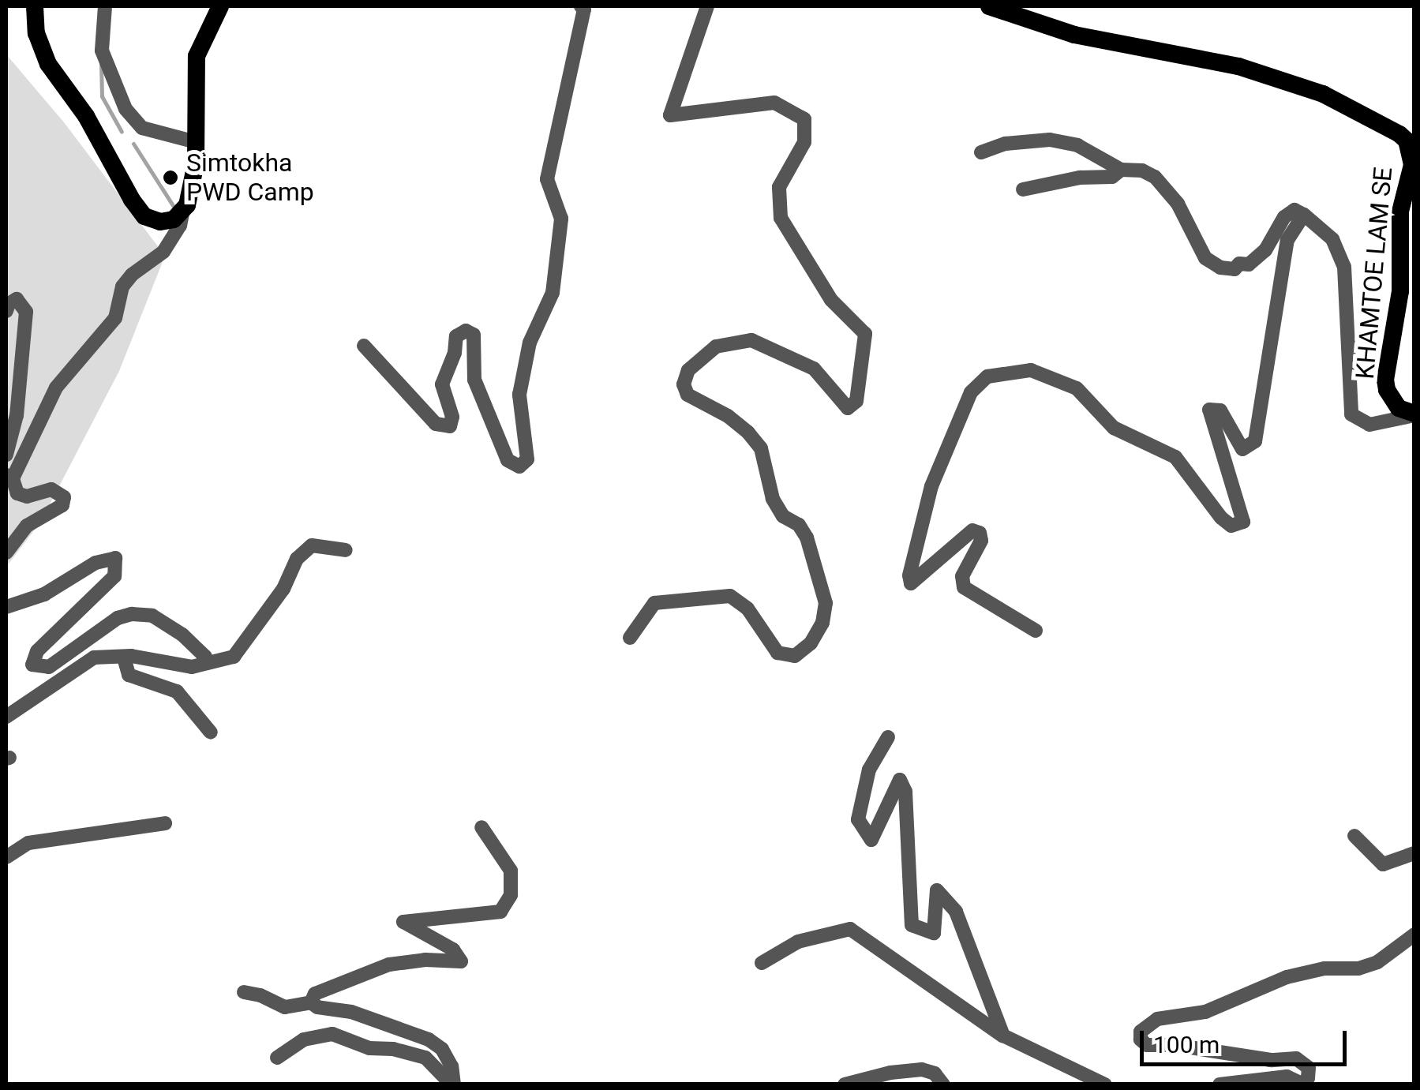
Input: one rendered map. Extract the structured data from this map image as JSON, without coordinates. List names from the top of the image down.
{
  "streets": {
    "main road": ["KHAMTOE LAM SE"]
  },
  "places": ["Simtokha PWD Camp"],
  "scale_bar": "100 m"
}
